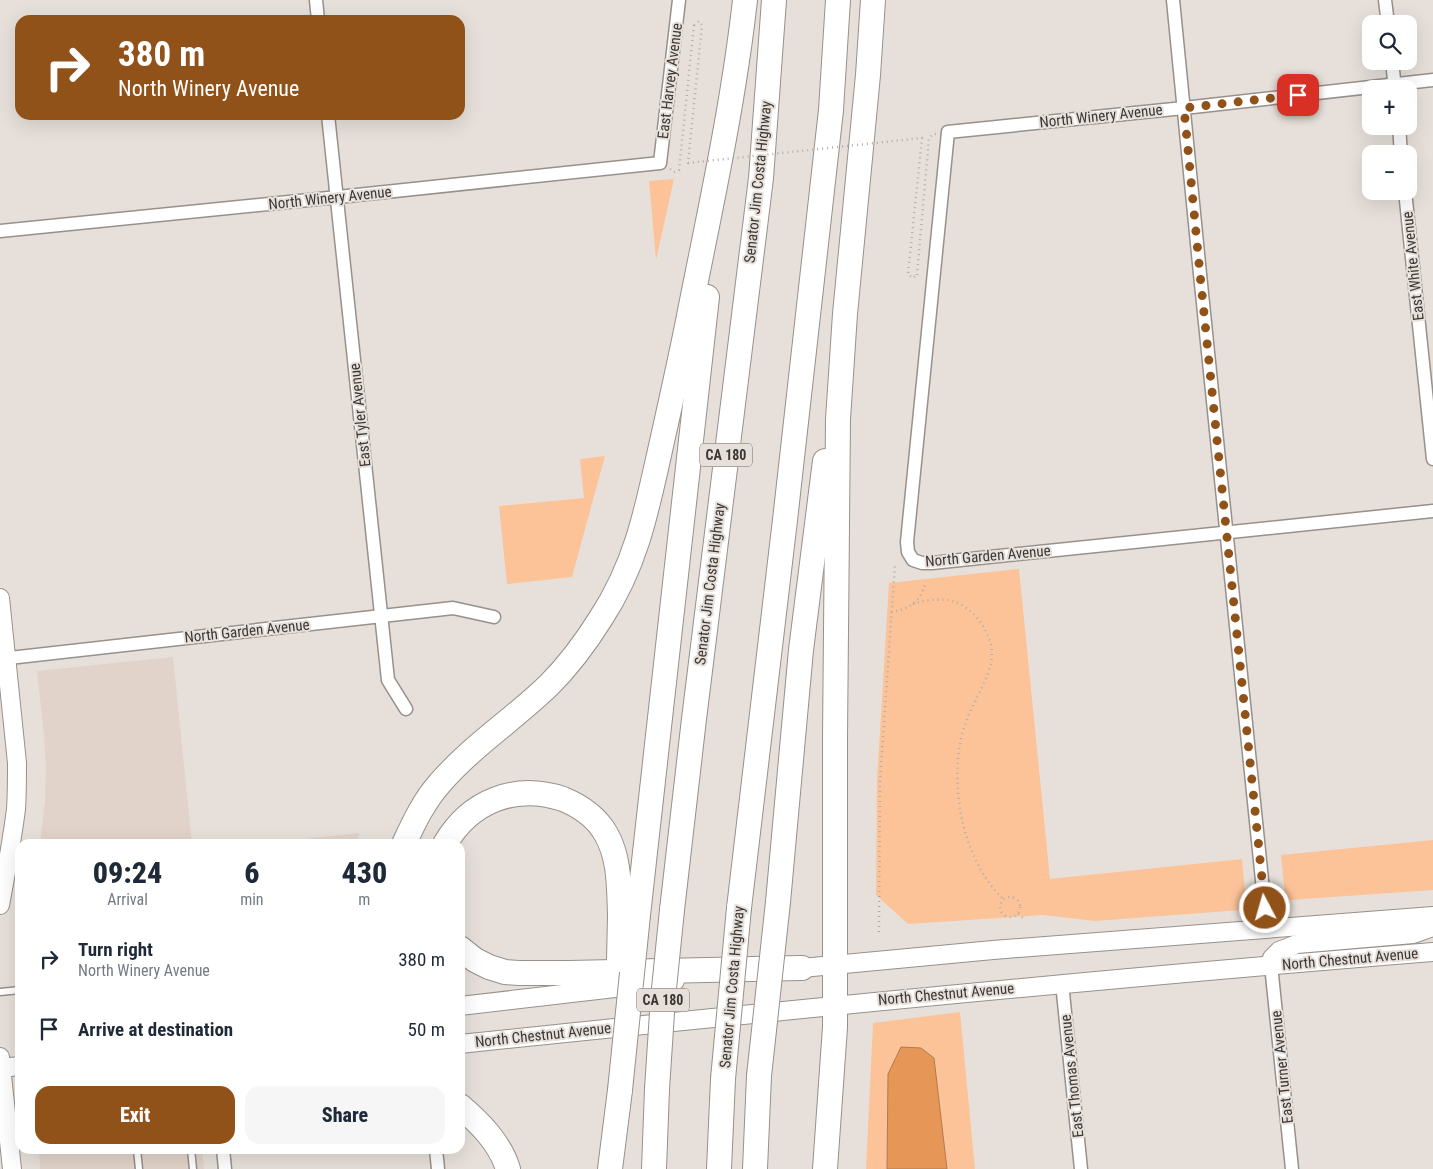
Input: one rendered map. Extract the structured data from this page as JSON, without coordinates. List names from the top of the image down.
{
  "streets": {
    "highway": ["Senator Jim Costa Highway", "CA 180"],
    "main road": ["North Chestnut Avenue"],
    "street": [
      "East Harvey Avenue",
      "North Winery Avenue",
      "East White Avenue",
      "East Tyler Avenue",
      "North Garden Avenue",
      "East Turner Avenue",
      "East Thomas Avenue"
    ]
  },
  "crossings": [
    ["East Harvey Avenue", "North Winery Avenue"],
    ["North Winery Avenue", "East Tyler Avenue"],
    ["North Winery Avenue", "North Garden Avenue"],
    ["East Tyler Avenue", "North Garden Avenue"],
    ["North Chestnut Avenue", "East Turner Avenue"],
    ["North Chestnut Avenue", "East Thomas Avenue"]
  ],
  "page": {
    "map_buttons": ["+", "−"],
    "turn": ["380 m", "North Winery Avenue"],
    "eta": [
      "09:24",
      "Arrival",
      "6",
      "min",
      "430",
      "m"
    ],
    "list": [
      {
        "name": "Turn right",
        "note": "North Winery Avenue",
        "value": "380 m"
      },
      {
        "name": "Arrive at destination",
        "value": "50 m"
      }
    ],
    "buttons": ["Exit", "Share"]
  }
}
